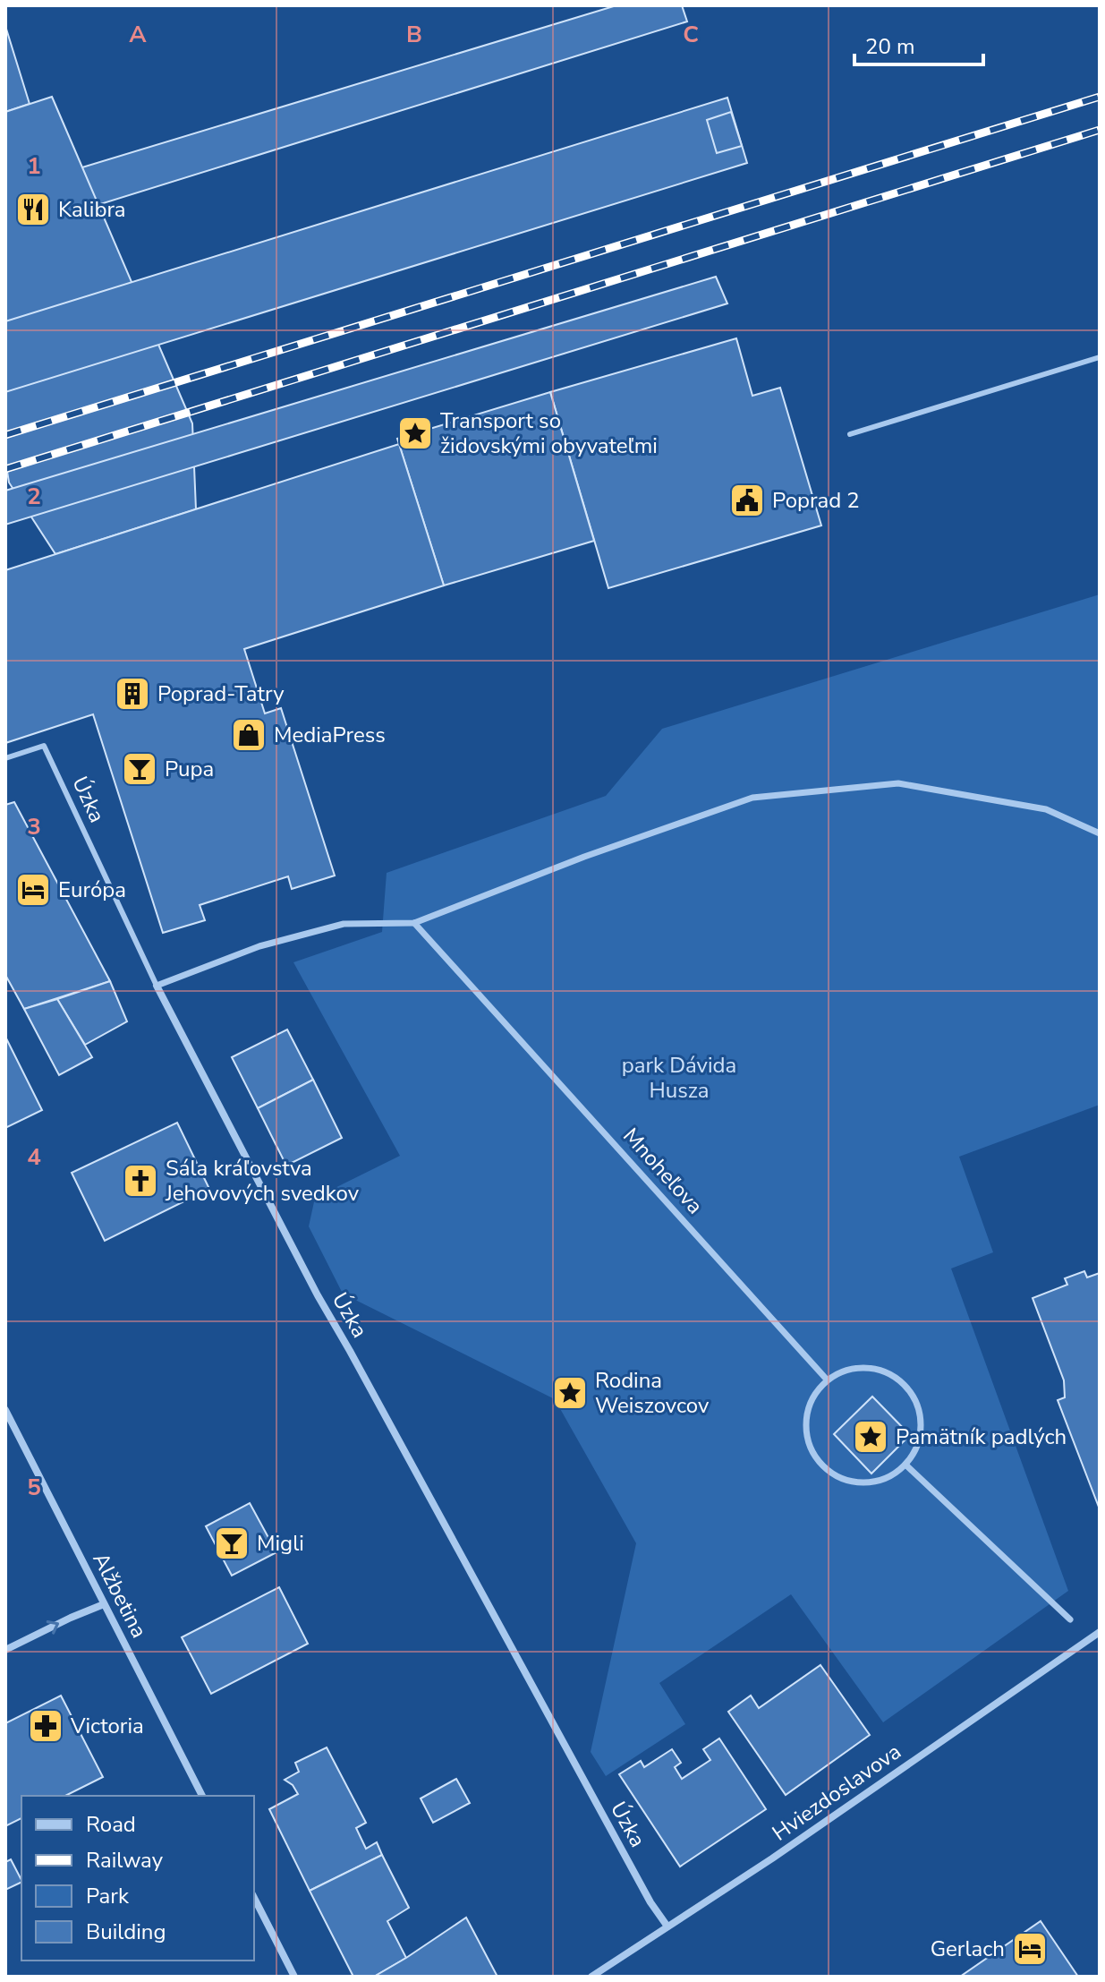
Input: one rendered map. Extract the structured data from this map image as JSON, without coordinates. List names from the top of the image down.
{
  "streets": {
    "street": [
      "Úzka",
      "Mnoheľova",
      "Alžbetina",
      "Hviezdoslavova"
    ]
  },
  "crossings": [
    ["Úzka", "Hviezdoslavova"]
  ],
  "parks": ["park Dávida Husza"],
  "places": {
    "restaurant": ["Kalibra"],
    "place": ["Transport so židovskými obyvateľmi", "Rodina Weiszovcov", "Pamätník padlých"],
    "public building": ["Poprad 2"],
    "building": ["Poprad-Tatry"],
    "shop": ["MediaPress"],
    "bar": ["Pupa", "Migli"],
    "hotel": ["Európa", "Gerlach"],
    "church": ["Sála kráľovstva Jehovových svedkov"],
    "pharmacy": ["Victoria"]
  },
  "legend": [
    "Road",
    "Railway",
    "Park",
    "Building"
  ],
  "scale_bar": "20 m",
  "grid": {
    "columns": ["A", "B", "C"],
    "rows": [
      "1",
      "2",
      "3",
      "4",
      "5"
    ]
  }
}
